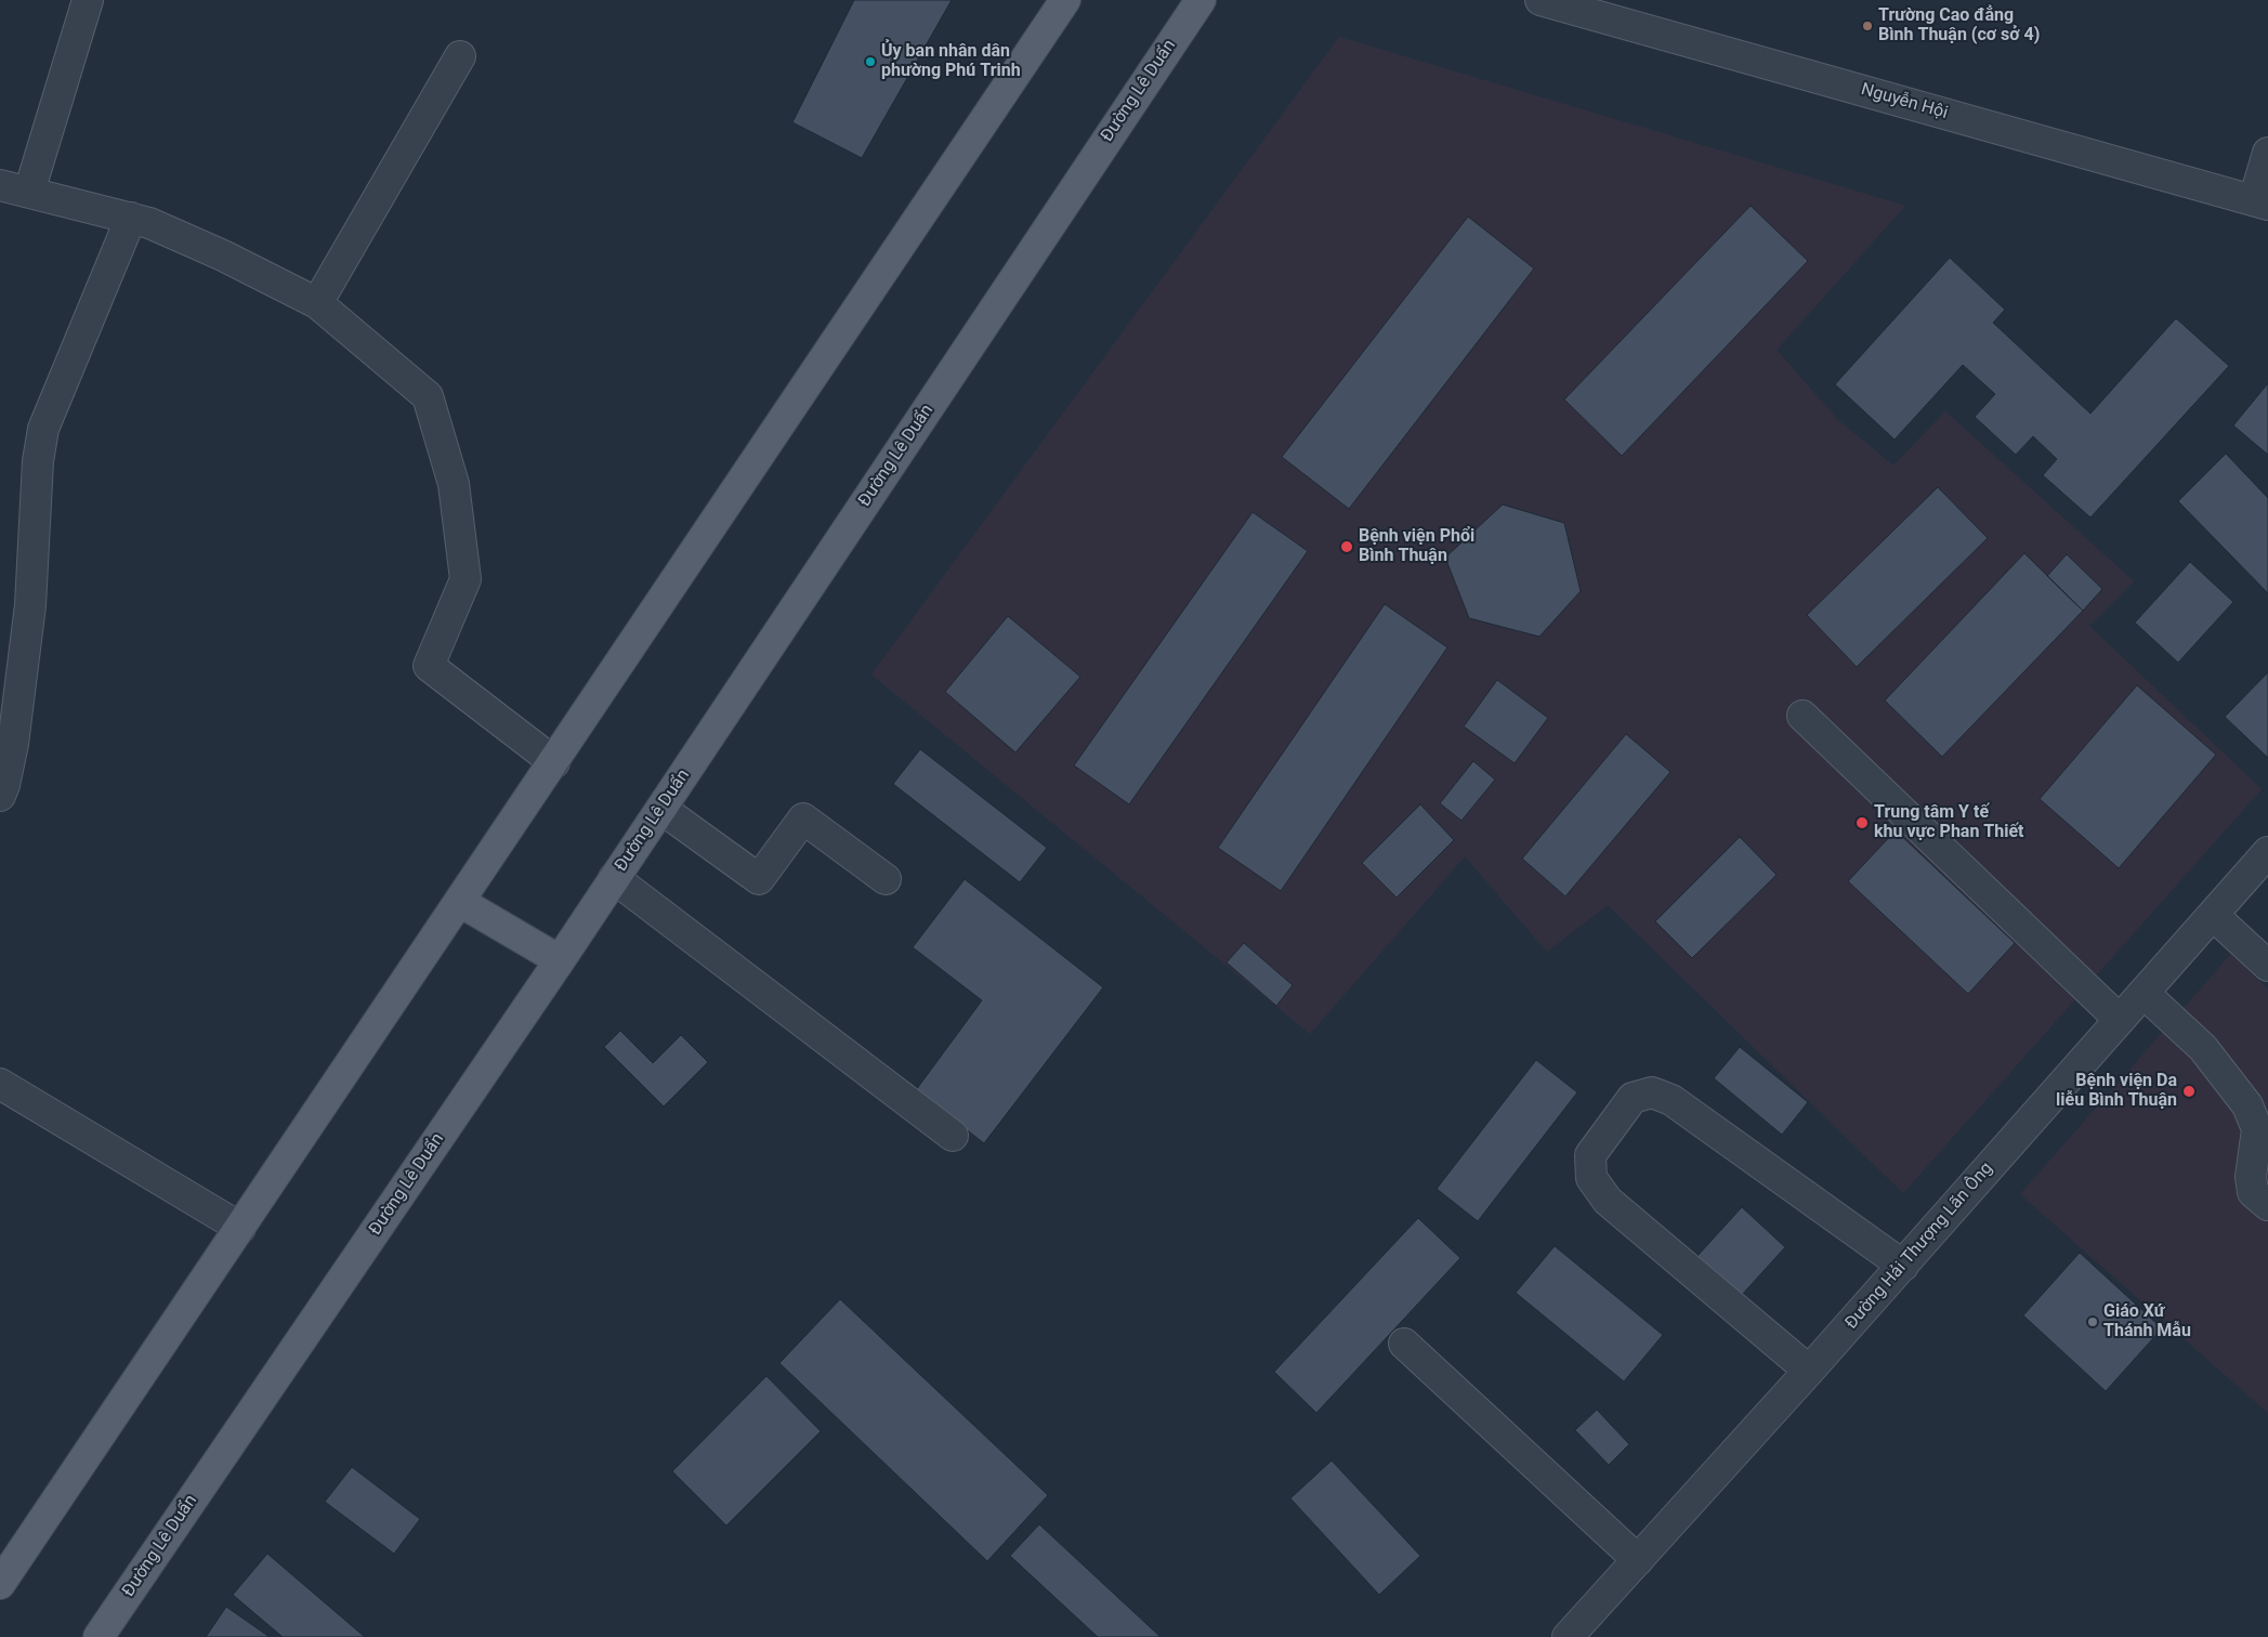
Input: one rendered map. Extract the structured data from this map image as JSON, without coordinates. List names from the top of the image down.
{
  "streets": {
    "main road": ["Đường Lê Duẩn"],
    "street": ["Nguyễn Hội", "Đường Hải Thượng Lãn Ông"]
  },
  "places": [
    "Trường Cao đẳng Bình Thuận (cơ sở 4)",
    "Ủy ban nhân dân phường Phú Trinh",
    "Bệnh viện Phổi Bình Thuận",
    "Trung tâm Y tế khu vực Phan Thiết",
    "Bệnh viện Da liễu Bình Thuận",
    "Giáo Xứ Thánh Mẫu"
  ]
}
